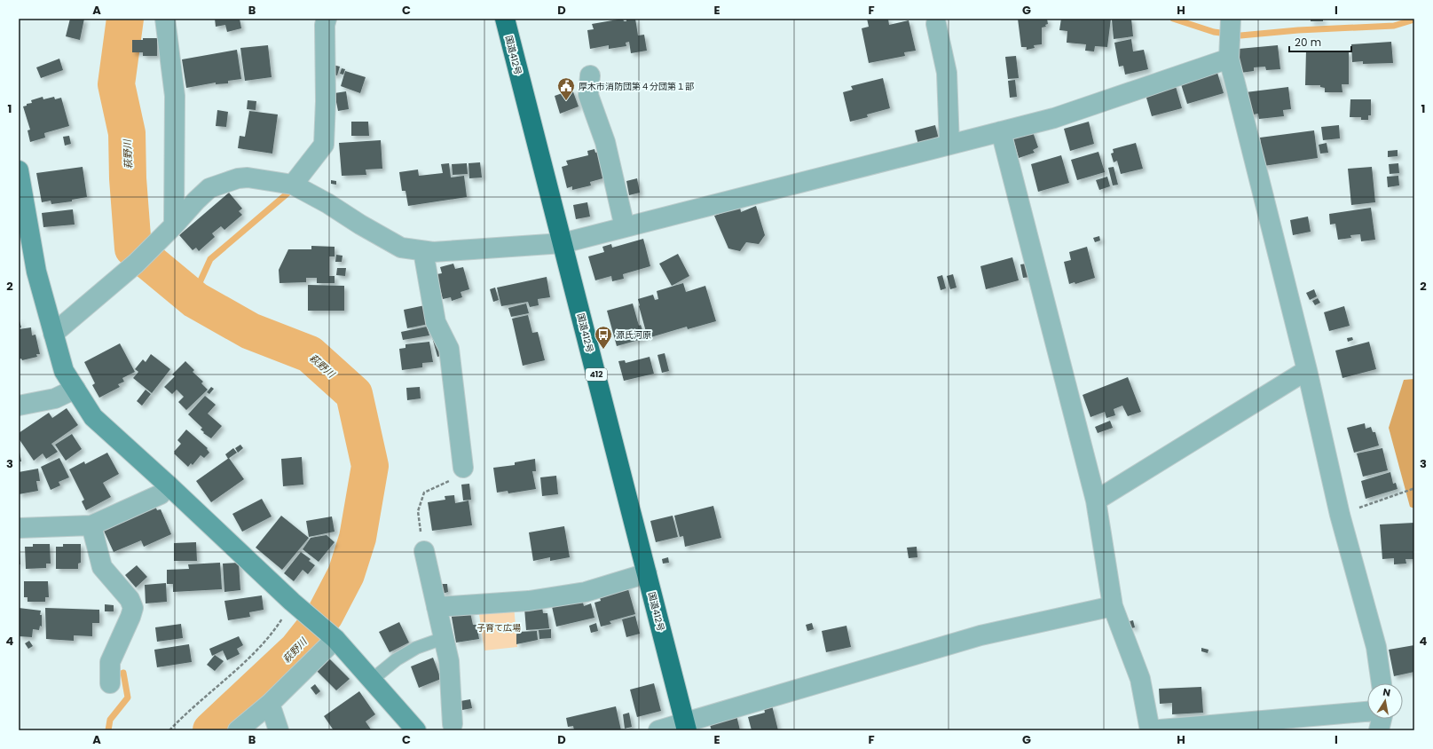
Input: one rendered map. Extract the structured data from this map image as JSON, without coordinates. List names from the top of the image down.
{
  "streets": {
    "highway": ["国道412号", "412"]
  },
  "water": ["萩野川"],
  "parks": ["子育て広場"],
  "places": {
    "public building": ["厚木市消防団第４分団第１部"],
    "bus stop": ["源氏河原"]
  },
  "scale_bar": "20 m",
  "north": "top",
  "grid": {
    "columns": [
      "A",
      "B",
      "C",
      "D",
      "E",
      "F",
      "G",
      "H",
      "I"
    ],
    "rows": [
      "1",
      "2",
      "3",
      "4"
    ]
  }
}
